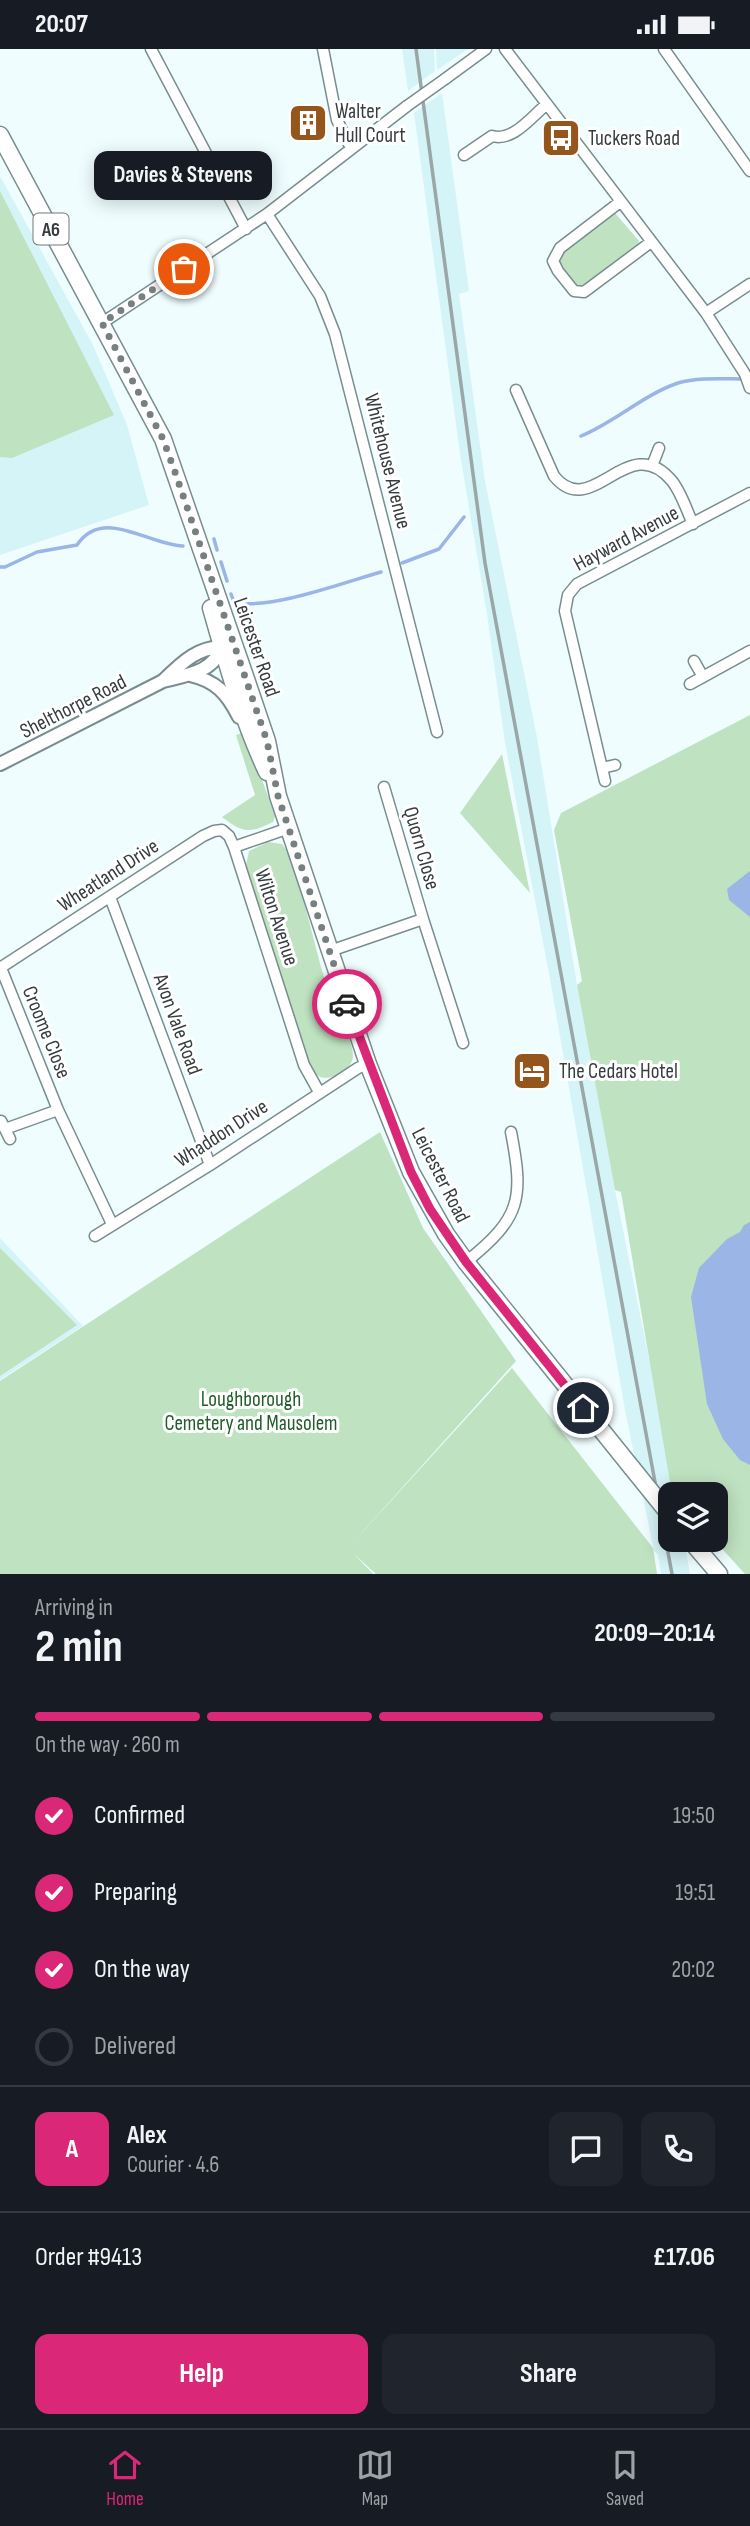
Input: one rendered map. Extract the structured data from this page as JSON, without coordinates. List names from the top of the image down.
{
  "streets": {
    "highway": ["A6", "Leicester Road"],
    "street": [
      "Whitehouse Avenue",
      "Hayward Avenue",
      "Shelthorpe Road",
      "Quorn Close",
      "Wheatland Drive",
      "Wilton Avenue",
      "Avon Vale Road",
      "Croome Close",
      "Whaddon Drive"
    ]
  },
  "crossings": [
    ["Leicester Road", "Shelthorpe Road"],
    ["Leicester Road", "Quorn Close"],
    ["Leicester Road", "Wilton Avenue"],
    ["Leicester Road", "Whaddon Drive"],
    ["Wheatland Drive", "Wilton Avenue"],
    ["Wheatland Drive", "Avon Vale Road"],
    ["Wheatland Drive", "Croome Close"],
    ["Wilton Avenue", "Whaddon Drive"],
    ["Avon Vale Road", "Whaddon Drive"],
    ["Croome Close", "Whaddon Drive"]
  ],
  "parks": ["Loughborough Cemetery and Mausolem"],
  "places": {
    "building": ["Walter Hull Court"],
    "bus stop": ["Tuckers Road"],
    "other": ["Davies & Stevens"],
    "hotel": ["The Cedars Hotel"]
  },
  "page": {
    "status": "20:07",
    "bubble": "Davies & Stevens",
    "heading": ["2 min", "Arriving in", "20:09–20:14"],
    "panel": [
      "Alex",
      "Courier · 4.6",
      "Order #9413",
      "£17.06"
    ],
    "bar": "On the way · 260 m",
    "list": [
      ["Confirmed", "19:50"],
      ["Preparing", "19:51"],
      ["On the way", "20:02"],
      "Delivered"
    ],
    "round": "A",
    "buttons": ["Help", "Share"],
    "tabs": ["Home", "Map", "Saved"]
  }
}
